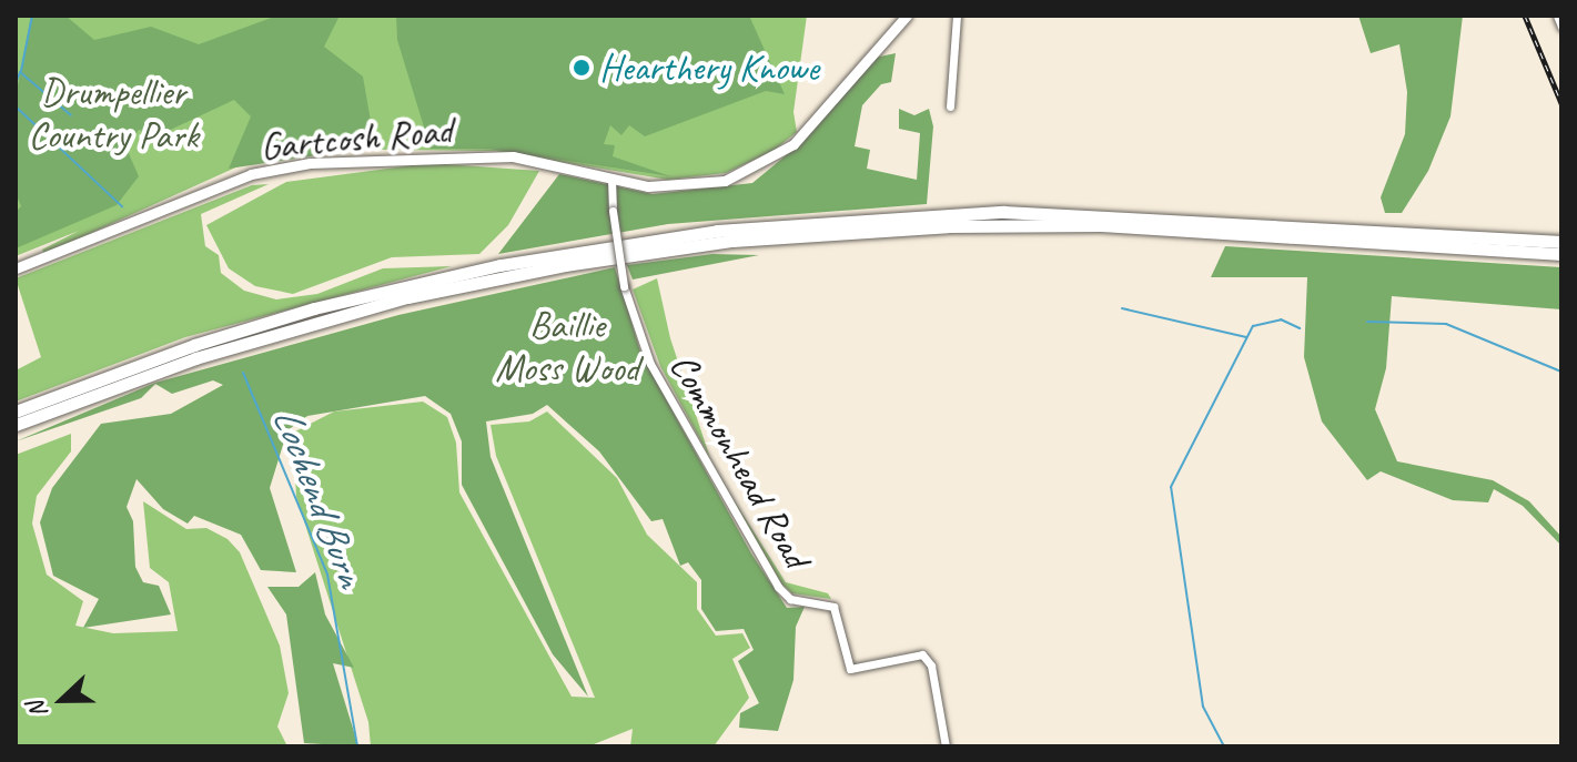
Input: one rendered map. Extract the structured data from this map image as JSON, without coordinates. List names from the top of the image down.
{
  "streets": {
    "main road": ["Gartcosh Road"],
    "street": ["Commonhead Road"]
  },
  "crossings": [
    ["Gartcosh Road", "Commonhead Road"]
  ],
  "water": ["Lochend Burn"],
  "parks": ["Drumpellier Country Park", "Baillie Moss Wood"],
  "places": ["Hearthery Knowe"],
  "north": "left"
}
